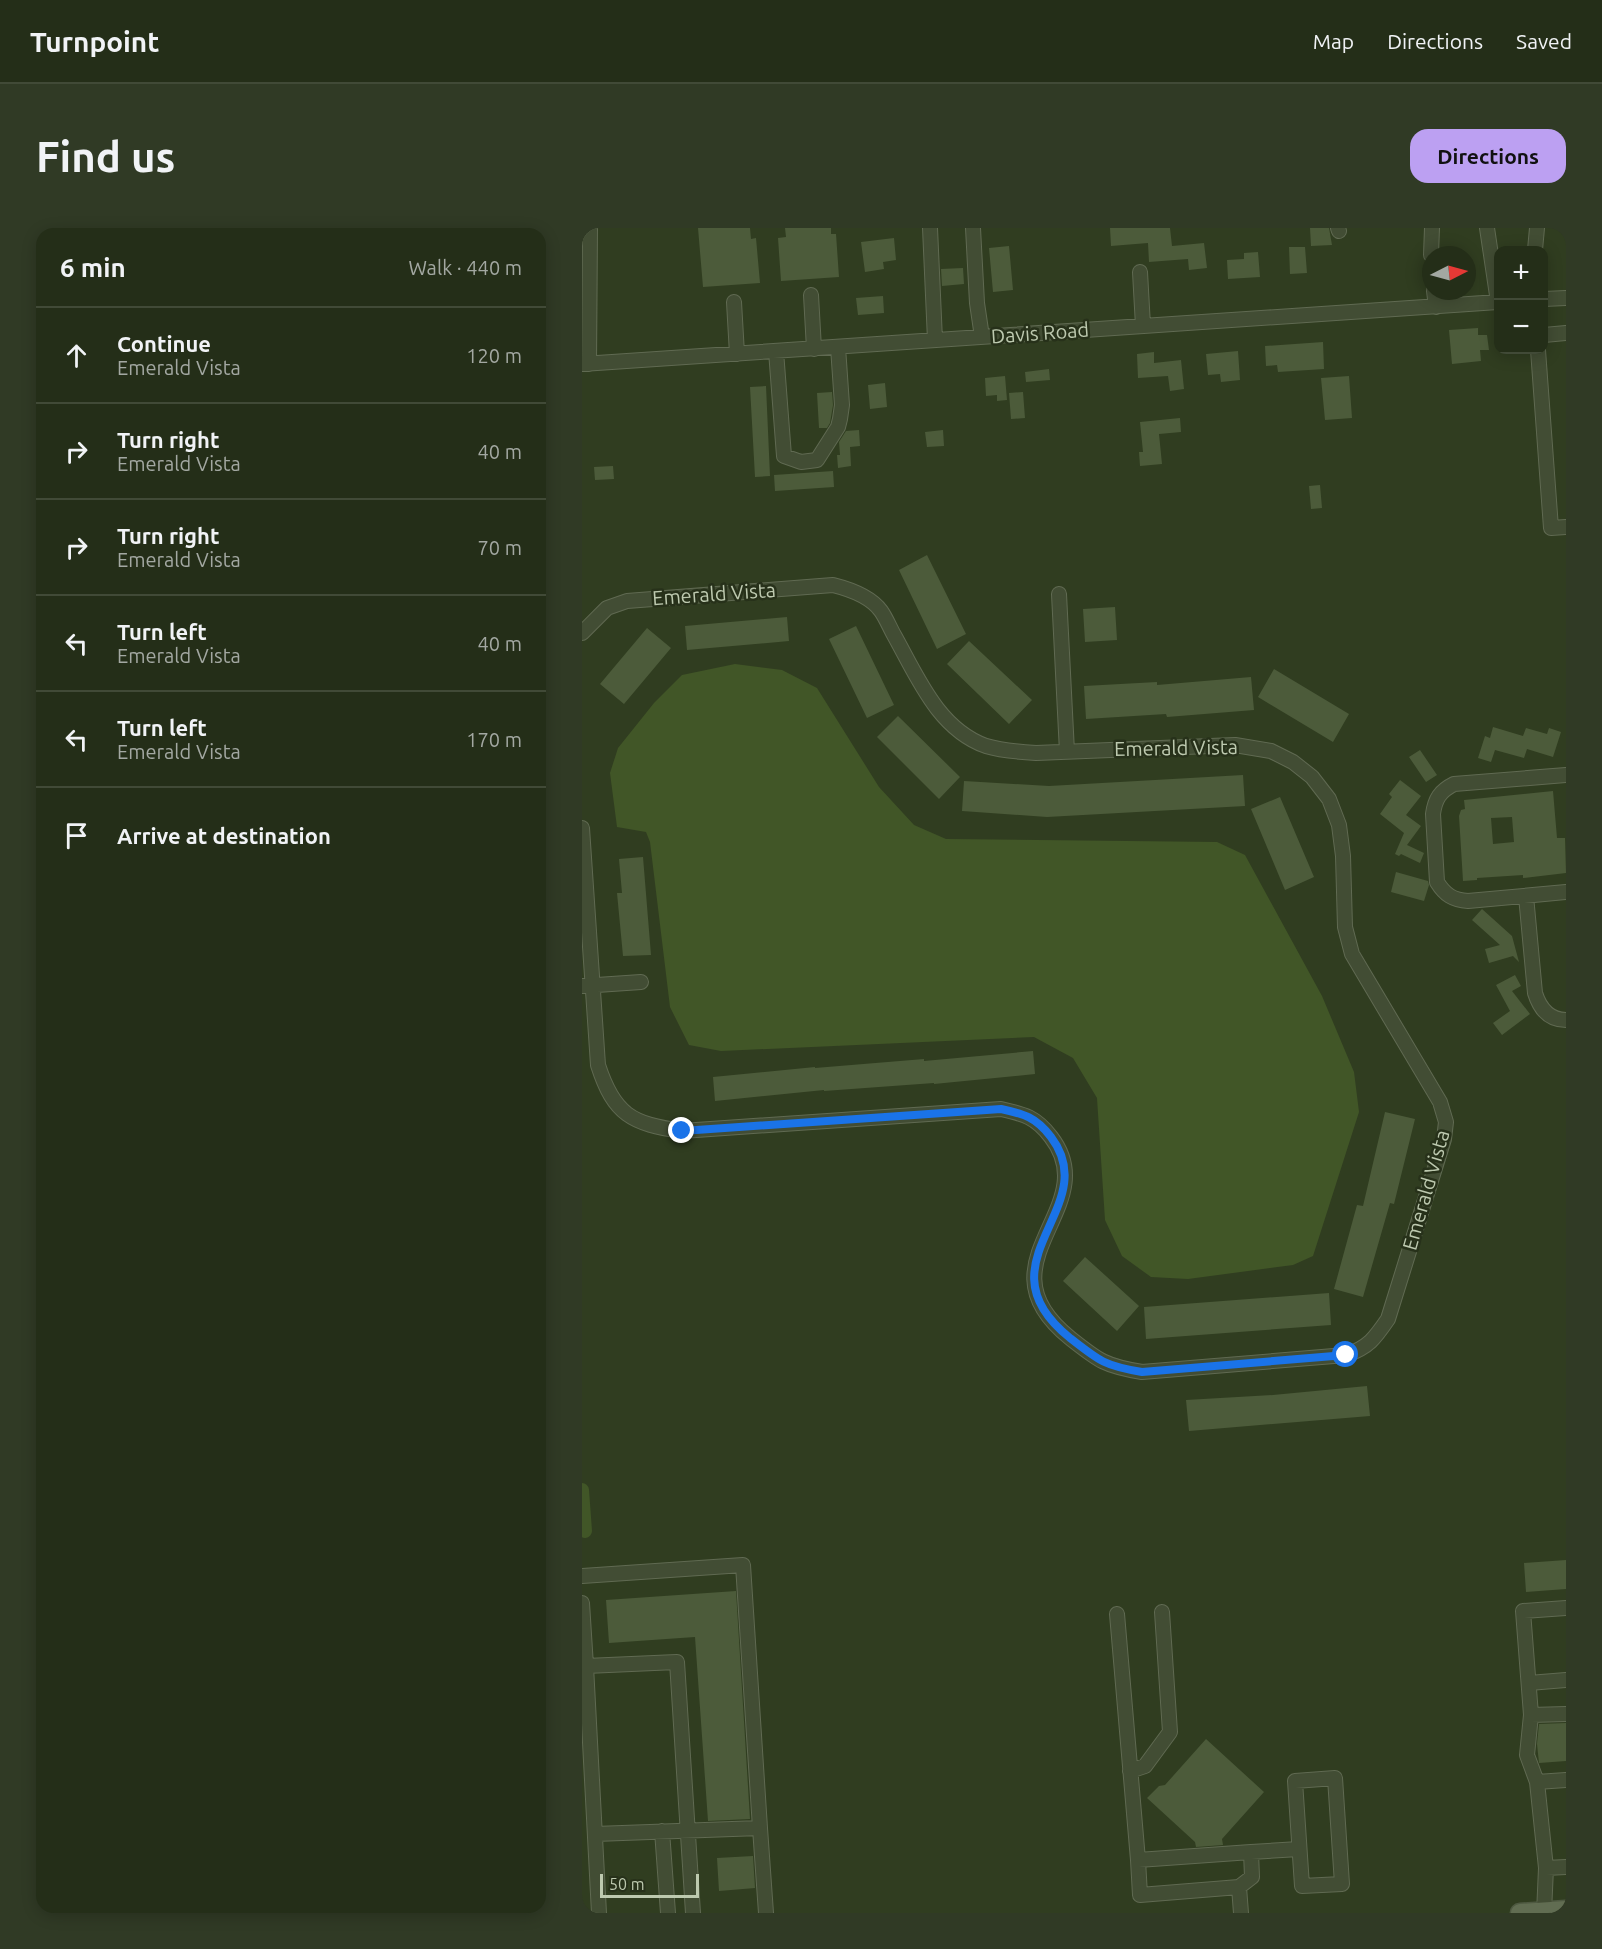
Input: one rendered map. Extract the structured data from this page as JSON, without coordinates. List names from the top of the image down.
{
  "streets": {
    "street": ["Davis Road", "Emerald Vista"]
  },
  "scale_bar": "50 m",
  "north": "right",
  "page": {
    "header": "Turnpoint",
    "nav": ["Map", "Directions", "Saved"],
    "buttons": "Directions",
    "title": "Find us",
    "heading": ["6 min", "Walk · 440 m"],
    "map_buttons": ["+", "−"],
    "list": [
      ["Continue", "Emerald Vista", "120 m"],
      ["Turn right", "Emerald Vista", "40 m"],
      ["Turn right", "Emerald Vista", "70 m"],
      ["Turn left", "Emerald Vista", "40 m"],
      ["Turn left", "Emerald Vista", "170 m"],
      "Arrive at destination"
    ],
    "scale": "50 m"
  }
}
